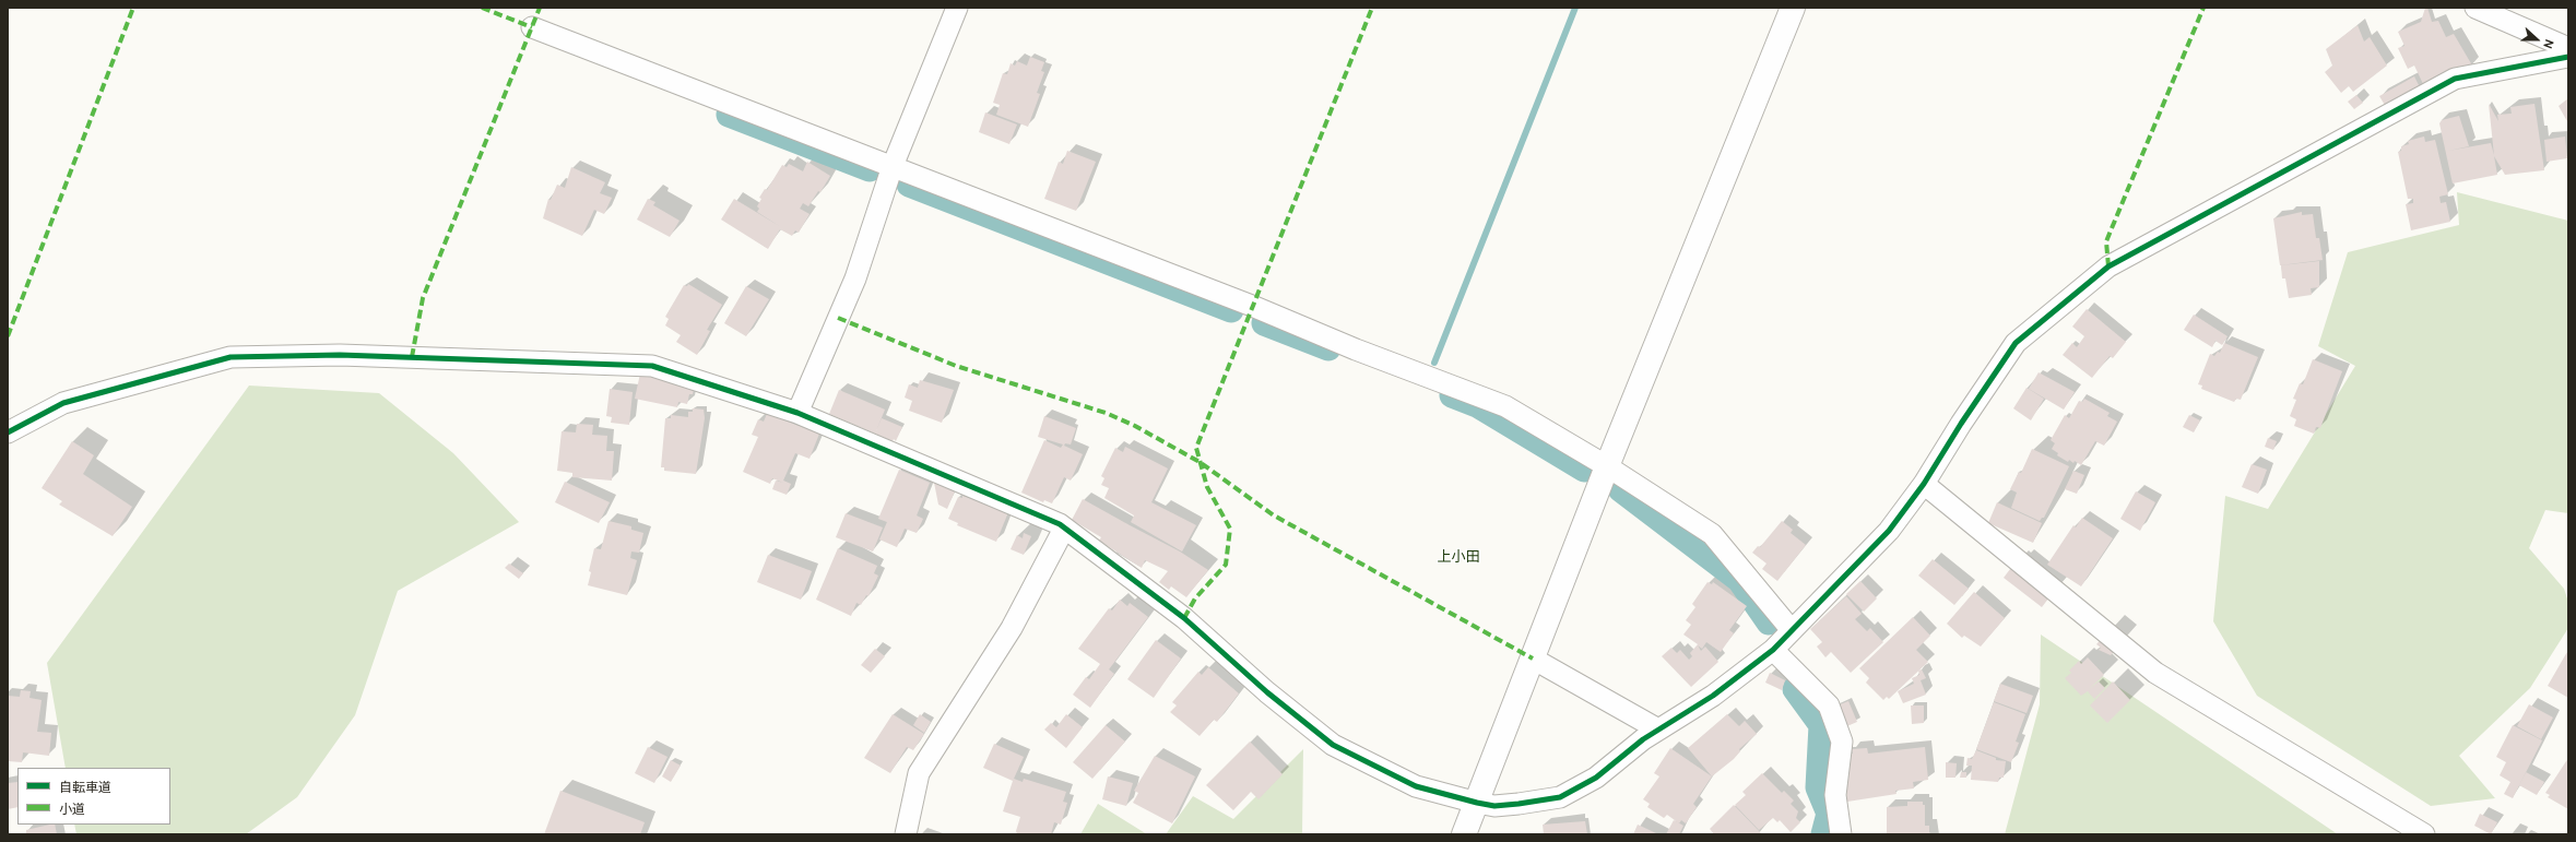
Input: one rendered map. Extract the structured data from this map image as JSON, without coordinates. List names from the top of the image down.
{
  "districts": ["上小田"],
  "legend": ["自転車道", "小道"],
  "north": "right"
}
